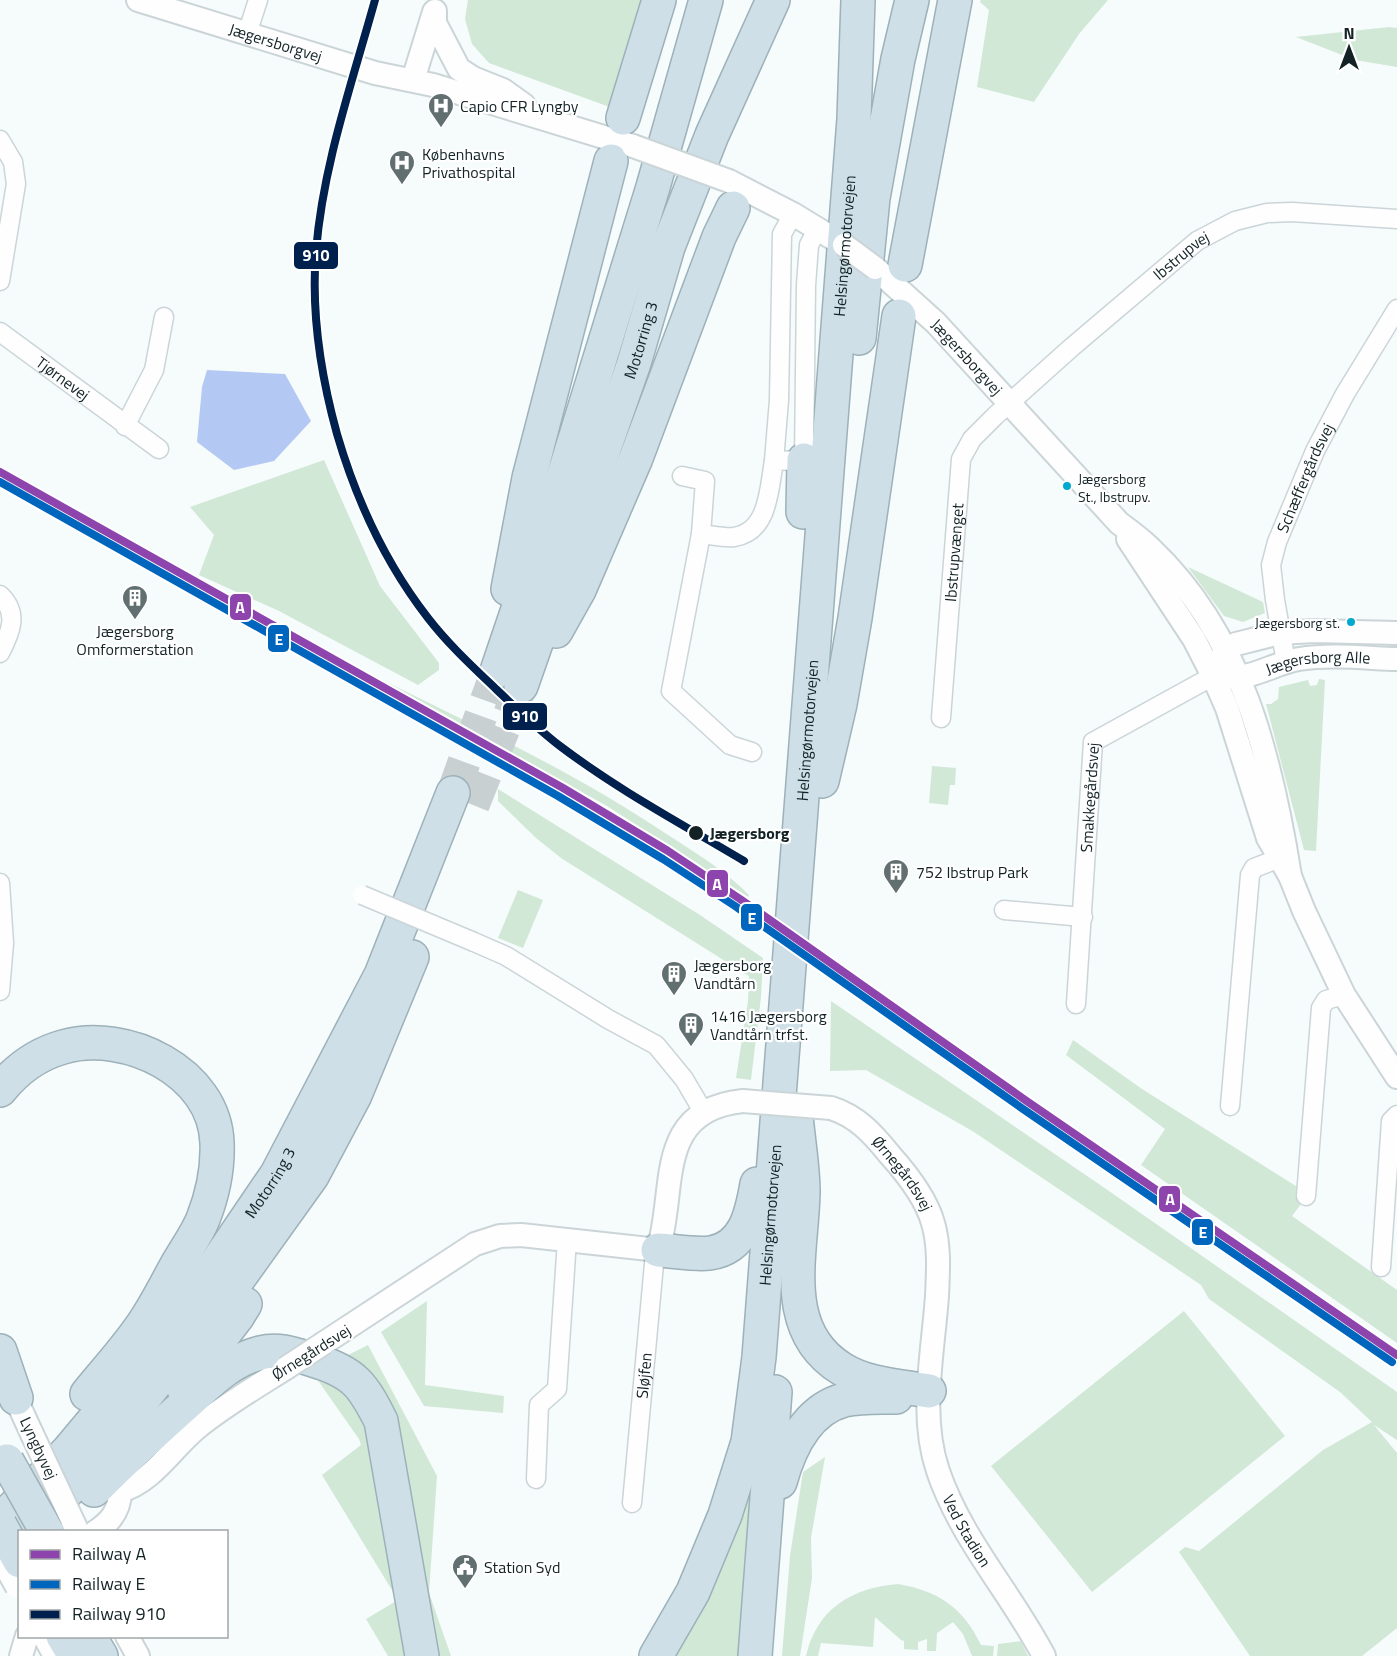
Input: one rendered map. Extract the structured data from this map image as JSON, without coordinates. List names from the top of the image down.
{
  "streets": {
    "highway": ["Helsingørmotorvejen", "Motorring 3"],
    "street": [
      "Jægersborgvej",
      "Ibstrupvej",
      "Tjørnevej",
      "Schæffergårdsvej",
      "Ibstrupvænget",
      "Jægersborg Alle",
      "Smakkegårdsvej",
      "Ørnegårdsvej",
      "Sløjfen",
      "Lyngbyvej",
      "Ved Stadion"
    ]
  },
  "crossings": [
    ["Jægersborgvej", "Ibstrupvej"],
    ["Jægersborgvej", "Ibstrupvænget"],
    ["Jægersborgvej", "Jægersborg Alle"],
    ["Jægersborgvej", "Smakkegårdsvej"],
    ["Ibstrupvej", "Ibstrupvænget"],
    ["Schæffergårdsvej", "Jægersborg Alle"],
    ["Ørnegårdsvej", "Sløjfen"],
    ["Ørnegårdsvej", "Ved Stadion"]
  ],
  "places": {
    "hospital": ["Capio CFR Lyngby", "Københavns Privathospital"],
    "other": ["Jægersborg St., Ibstrupv.", "Jægersborg st.", "Jægersborg"],
    "building": [
      "Jægersborg Omformerstation",
      "752 Ibstrup Park",
      "Jægersborg Vandtårn",
      "1416 Jægersborg Vandtårn trfst."
    ],
    "public building": ["Station Syd"]
  },
  "lines": ["rail line 910", "rail line A", "rail line E"],
  "legend": ["Railway A", "Railway E", "Railway 910"],
  "north": "top"
}
